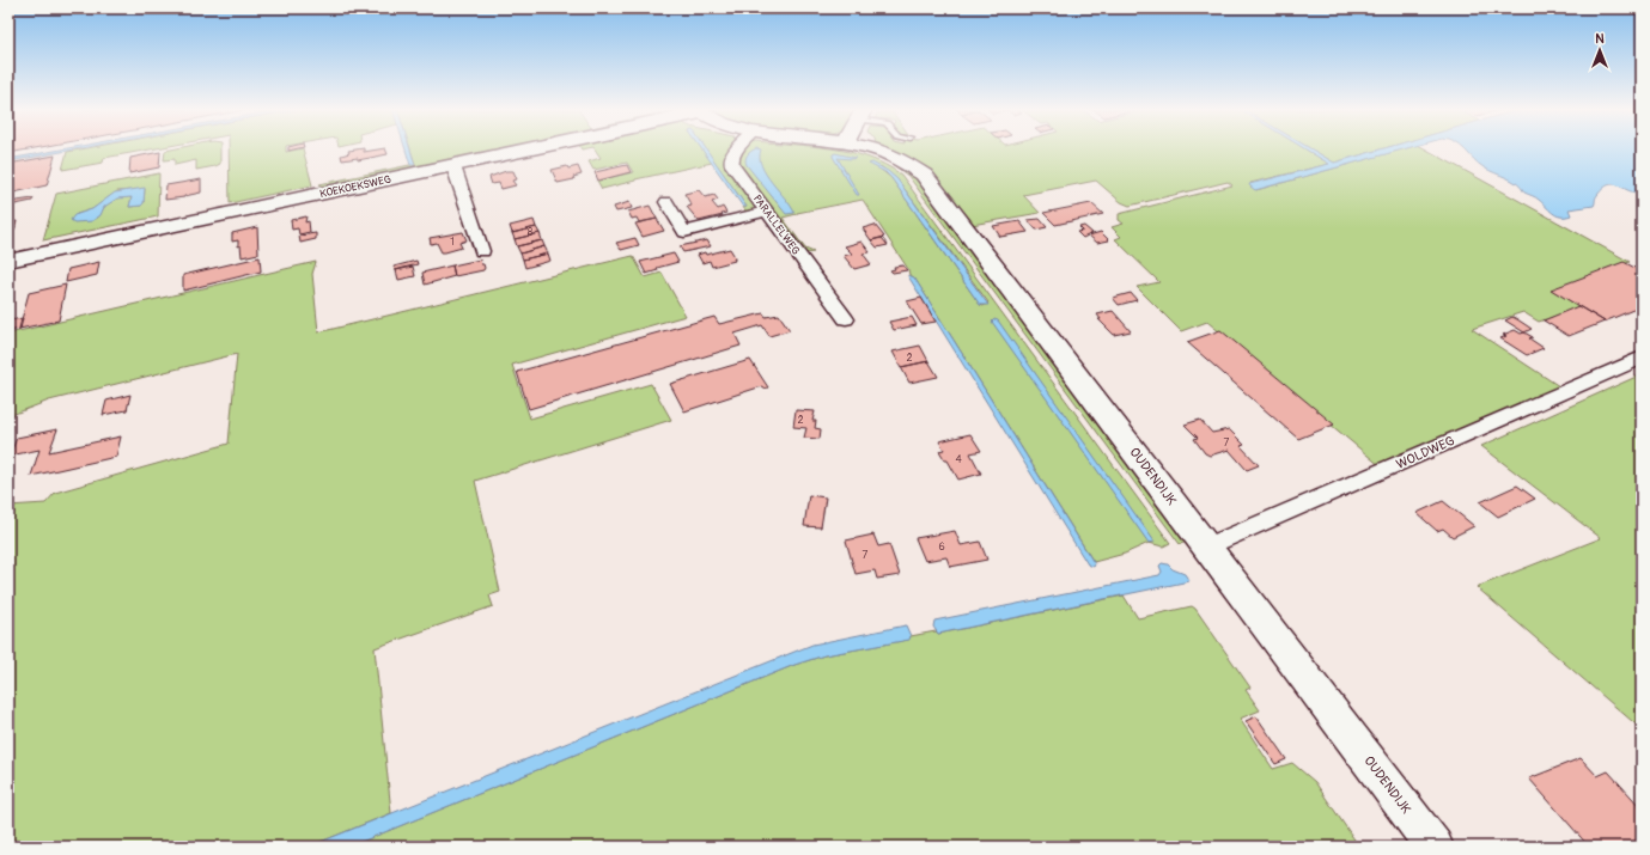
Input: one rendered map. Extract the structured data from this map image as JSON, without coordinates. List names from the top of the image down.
{
  "streets": {
    "street": [
      "KOEKOEKSWEG",
      "PARALLELWEG",
      "WOLDWEG",
      "OUDENDIJK"
    ]
  },
  "crossings": [
    ["WOLDWEG", "OUDENDIJK"]
  ],
  "house_numbers": [
    "8",
    "1",
    "2",
    "2",
    "7",
    "4",
    "6",
    "7"
  ],
  "north": "top"
}
